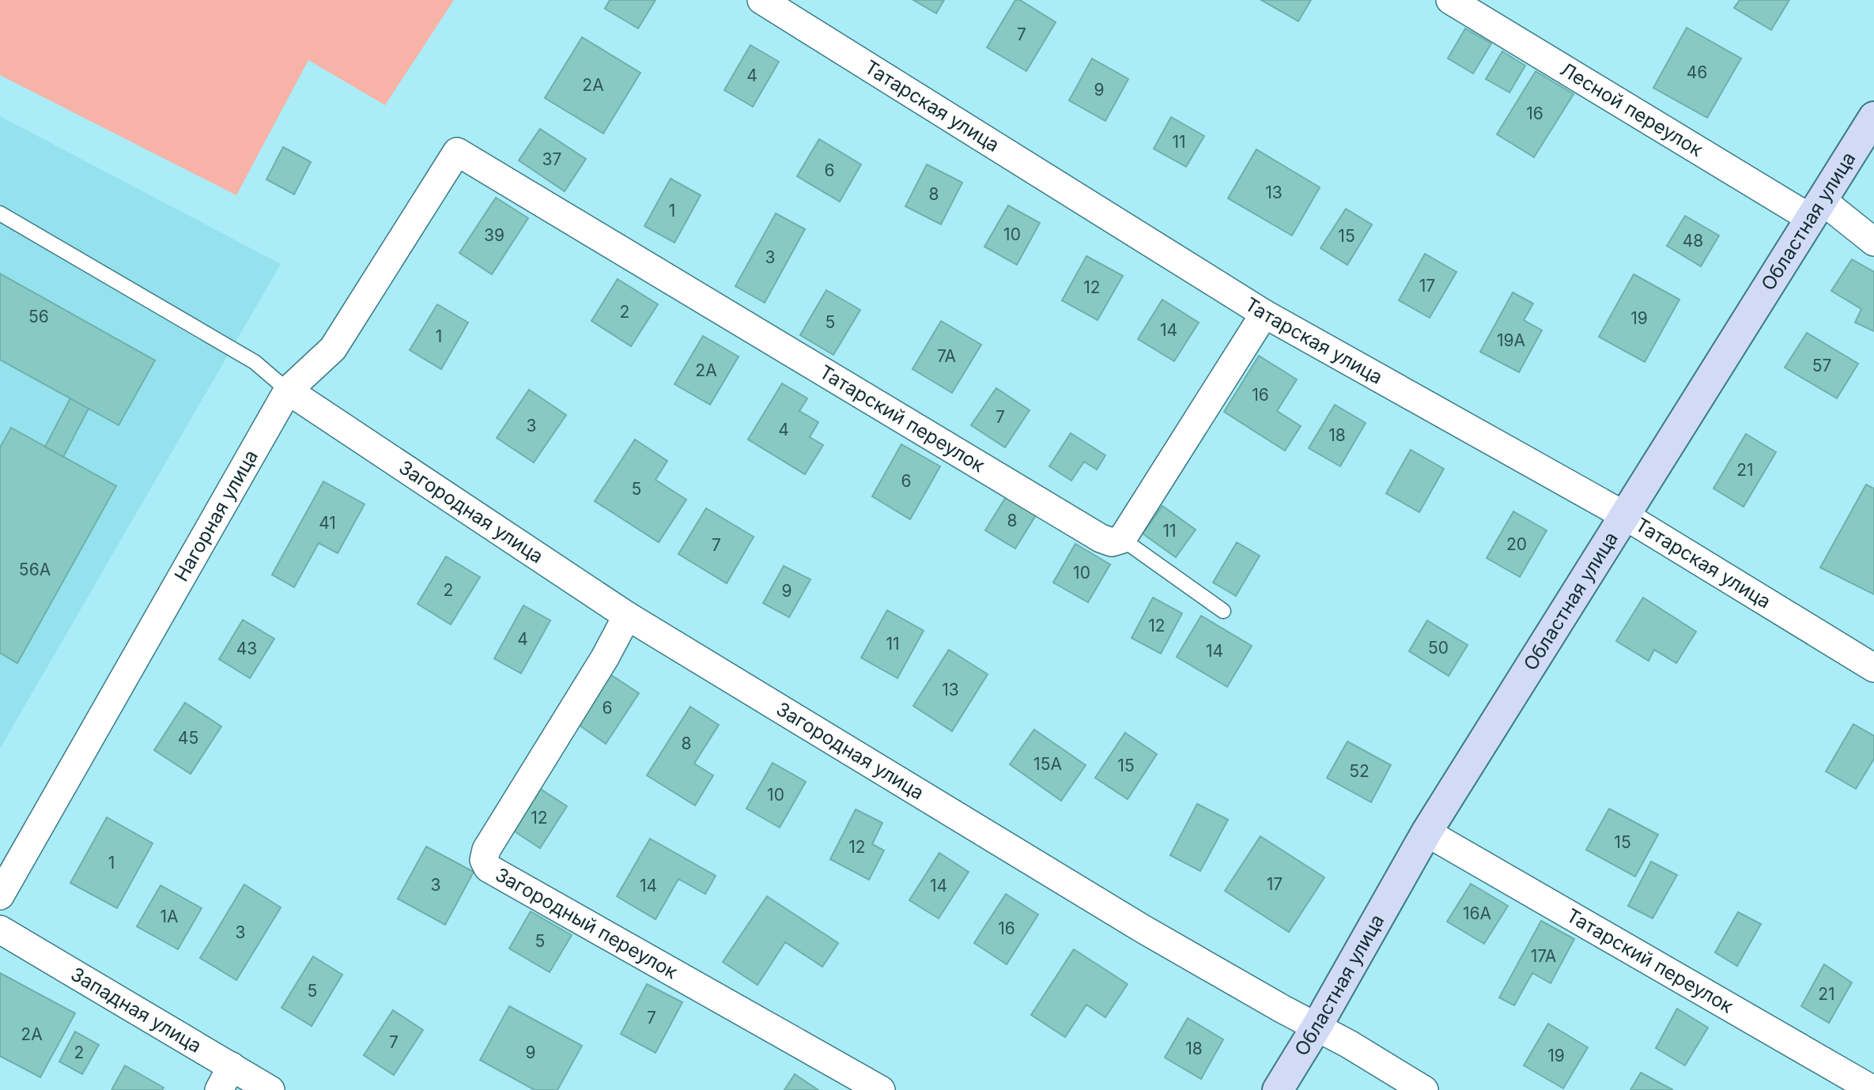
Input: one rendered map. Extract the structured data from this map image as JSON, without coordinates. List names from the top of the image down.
{
  "streets": {
    "main road": ["Областная улица"],
    "street": [
      "Татарская улица",
      "Лесной переулок",
      "Татарский переулок",
      "Загородная улица",
      "Нагорная улица",
      "Загородный переулок",
      "Западная улица"
    ]
  },
  "crossings": [
    ["Татарская улица", "Областная улица"],
    ["Лесной переулок", "Областная улица"],
    ["Областная улица", "Татарский переулок"],
    ["Областная улица", "Загородная улица"],
    ["Татарский переулок", "Нагорная улица"],
    ["Загородная улица", "Нагорная улица"],
    ["Загородная улица", "Загородный переулок"]
  ],
  "house_numbers": [
    "7",
    "46",
    "4",
    "2А",
    "9",
    "16",
    "11",
    "37",
    "6",
    "13",
    "8",
    "1",
    "10",
    "39",
    "15",
    "48",
    "3",
    "17",
    "12",
    "2",
    "56",
    "19",
    "5",
    "14",
    "1",
    "19А",
    "7А",
    "57",
    "2А",
    "16",
    "7",
    "3",
    "4",
    "18",
    "21",
    "6",
    "5",
    "8",
    "41",
    "11",
    "20",
    "7",
    "56А",
    "10",
    "2",
    "9",
    "12",
    "4",
    "11",
    "50",
    "43",
    "14",
    "13",
    "6",
    "45",
    "8",
    "15А",
    "15",
    "52",
    "10",
    "12",
    "15",
    "12",
    "1",
    "17",
    "3",
    "14",
    "14",
    "16А",
    "1А",
    "16",
    "3",
    "5",
    "17А",
    "5",
    "21",
    "7",
    "2А",
    "7",
    "18",
    "2",
    "9",
    "19"
  ]
}
